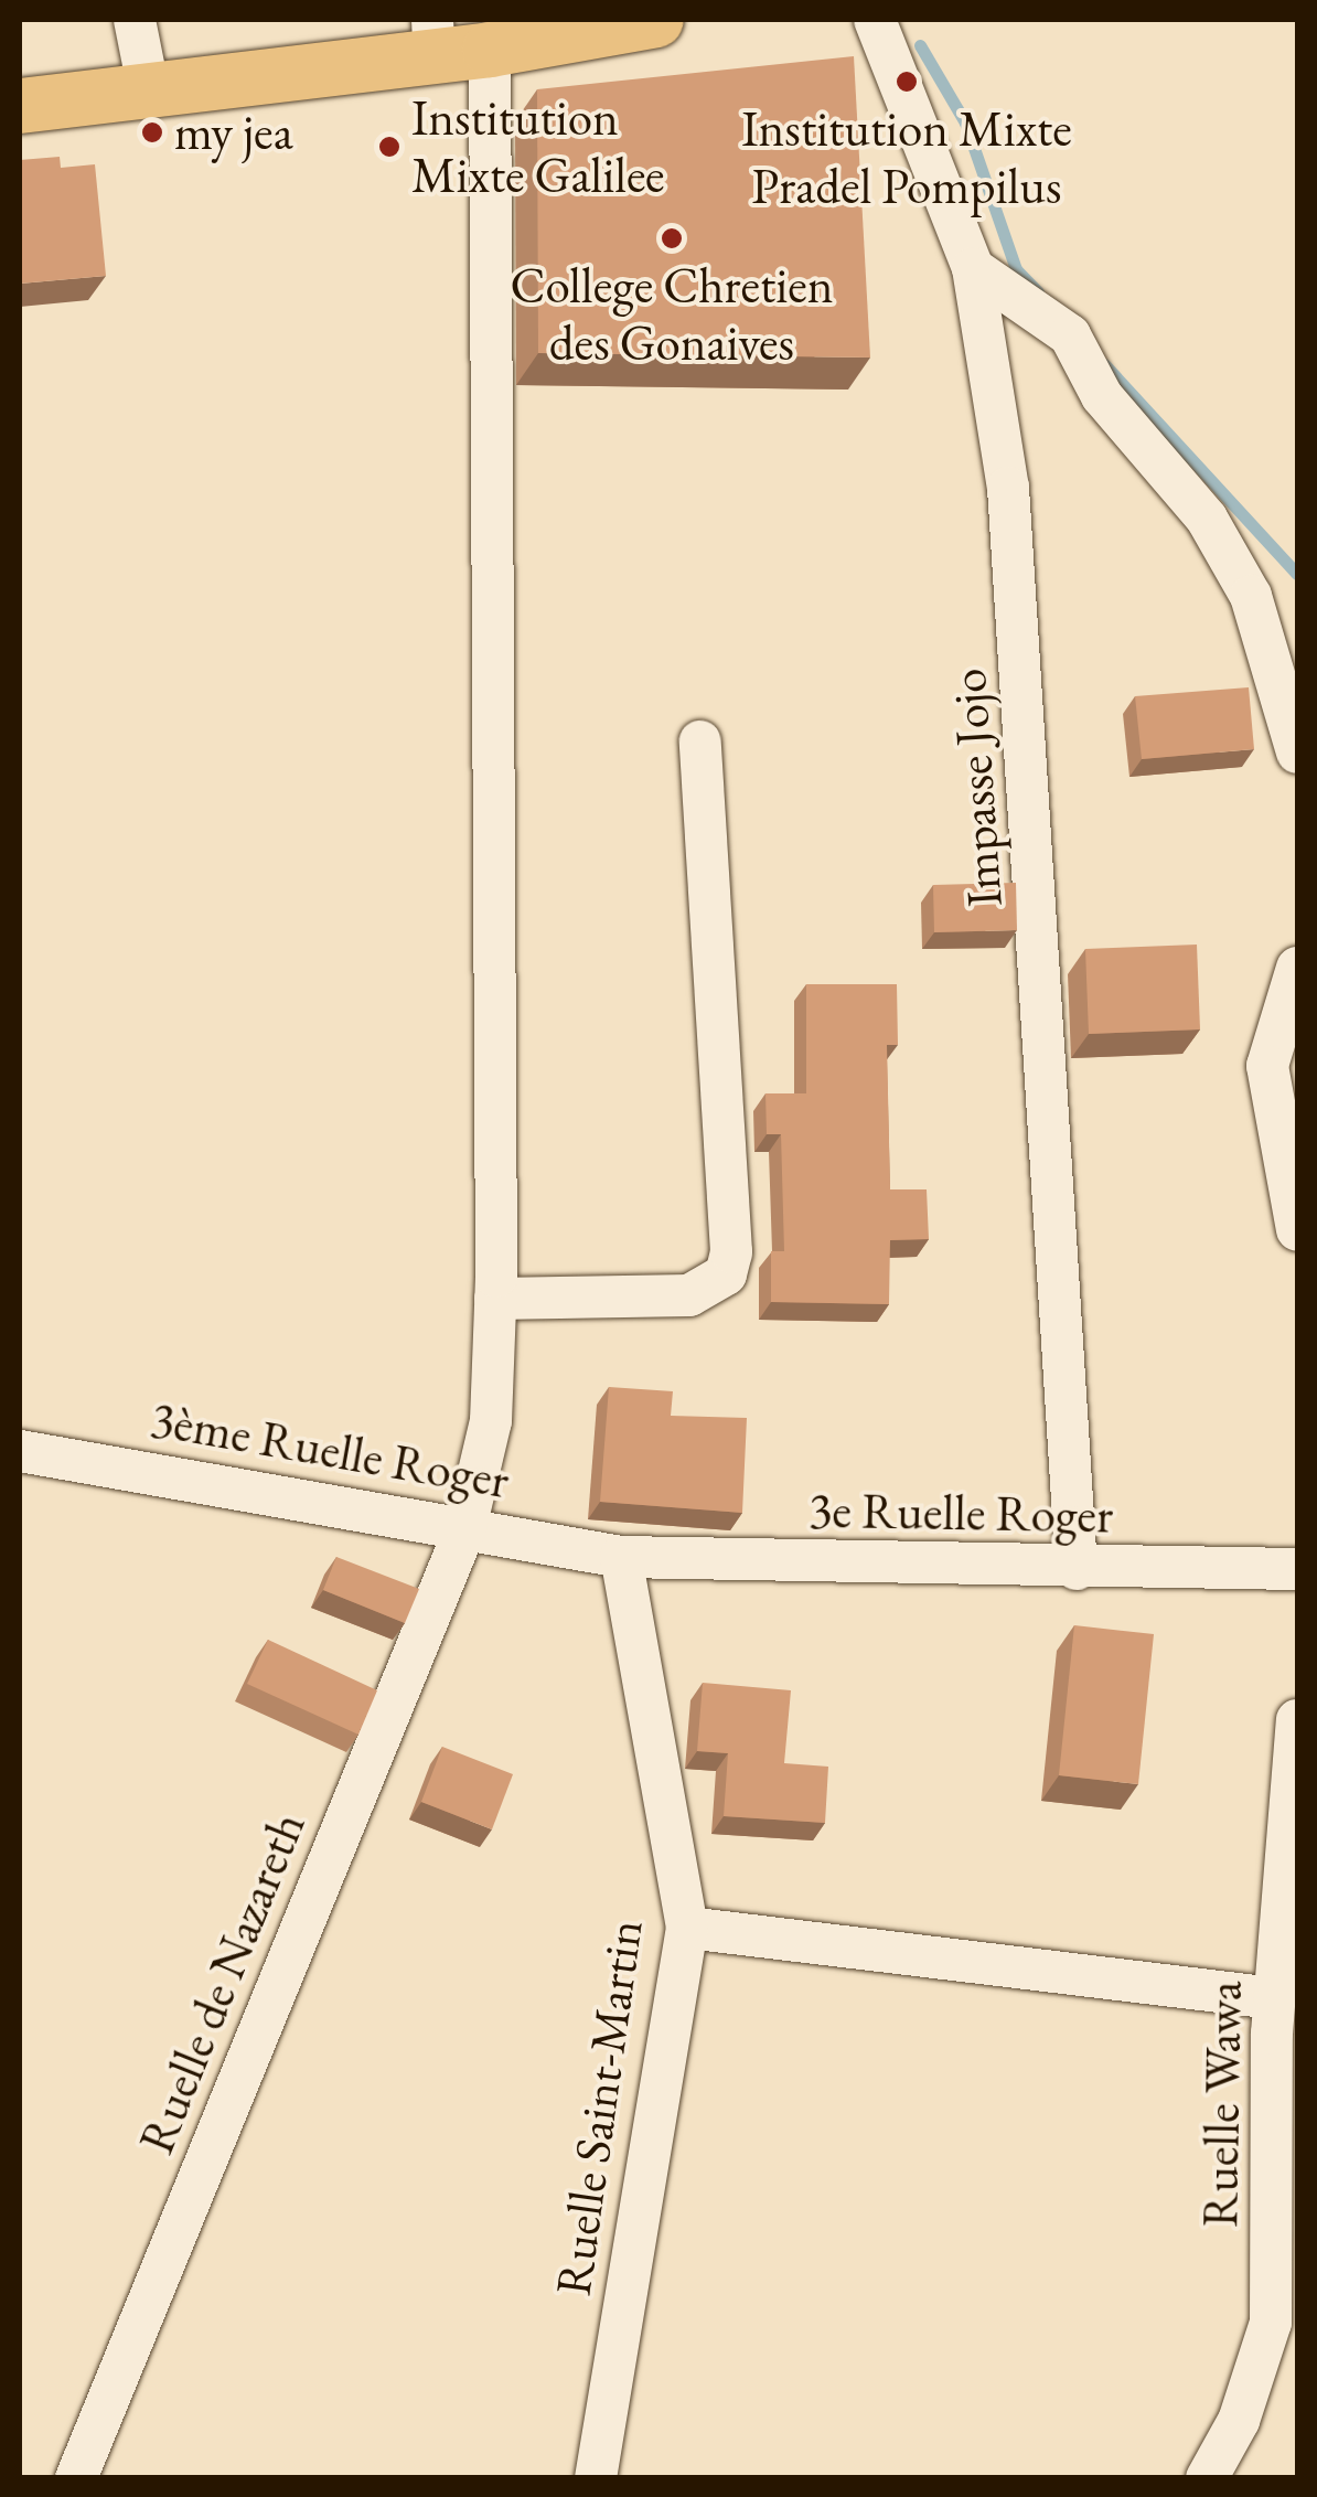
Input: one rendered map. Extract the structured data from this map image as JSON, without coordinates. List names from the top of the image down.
{
  "streets": {
    "street": [
      "Impasse Jojo",
      "3ème Ruelle Roger",
      "3e Ruelle Roger",
      "Ruelle de Nazareth",
      "Ruelle Wawa",
      "Ruelle Saint-Martin"
    ]
  },
  "crossings": [
    ["Impasse Jojo", "3e Ruelle Roger"],
    ["3ème Ruelle Roger", "3e Ruelle Roger"],
    ["3ème Ruelle Roger", "Ruelle de Nazareth"],
    ["3ème Ruelle Roger", "Ruelle Saint-Martin"],
    ["3e Ruelle Roger", "Ruelle Saint-Martin"]
  ],
  "places": [
    "Institution Mixte Pradel Pompilus",
    "my jea",
    "Institution Mixte Galilee",
    "College Chretien des Gonaives"
  ]
}
